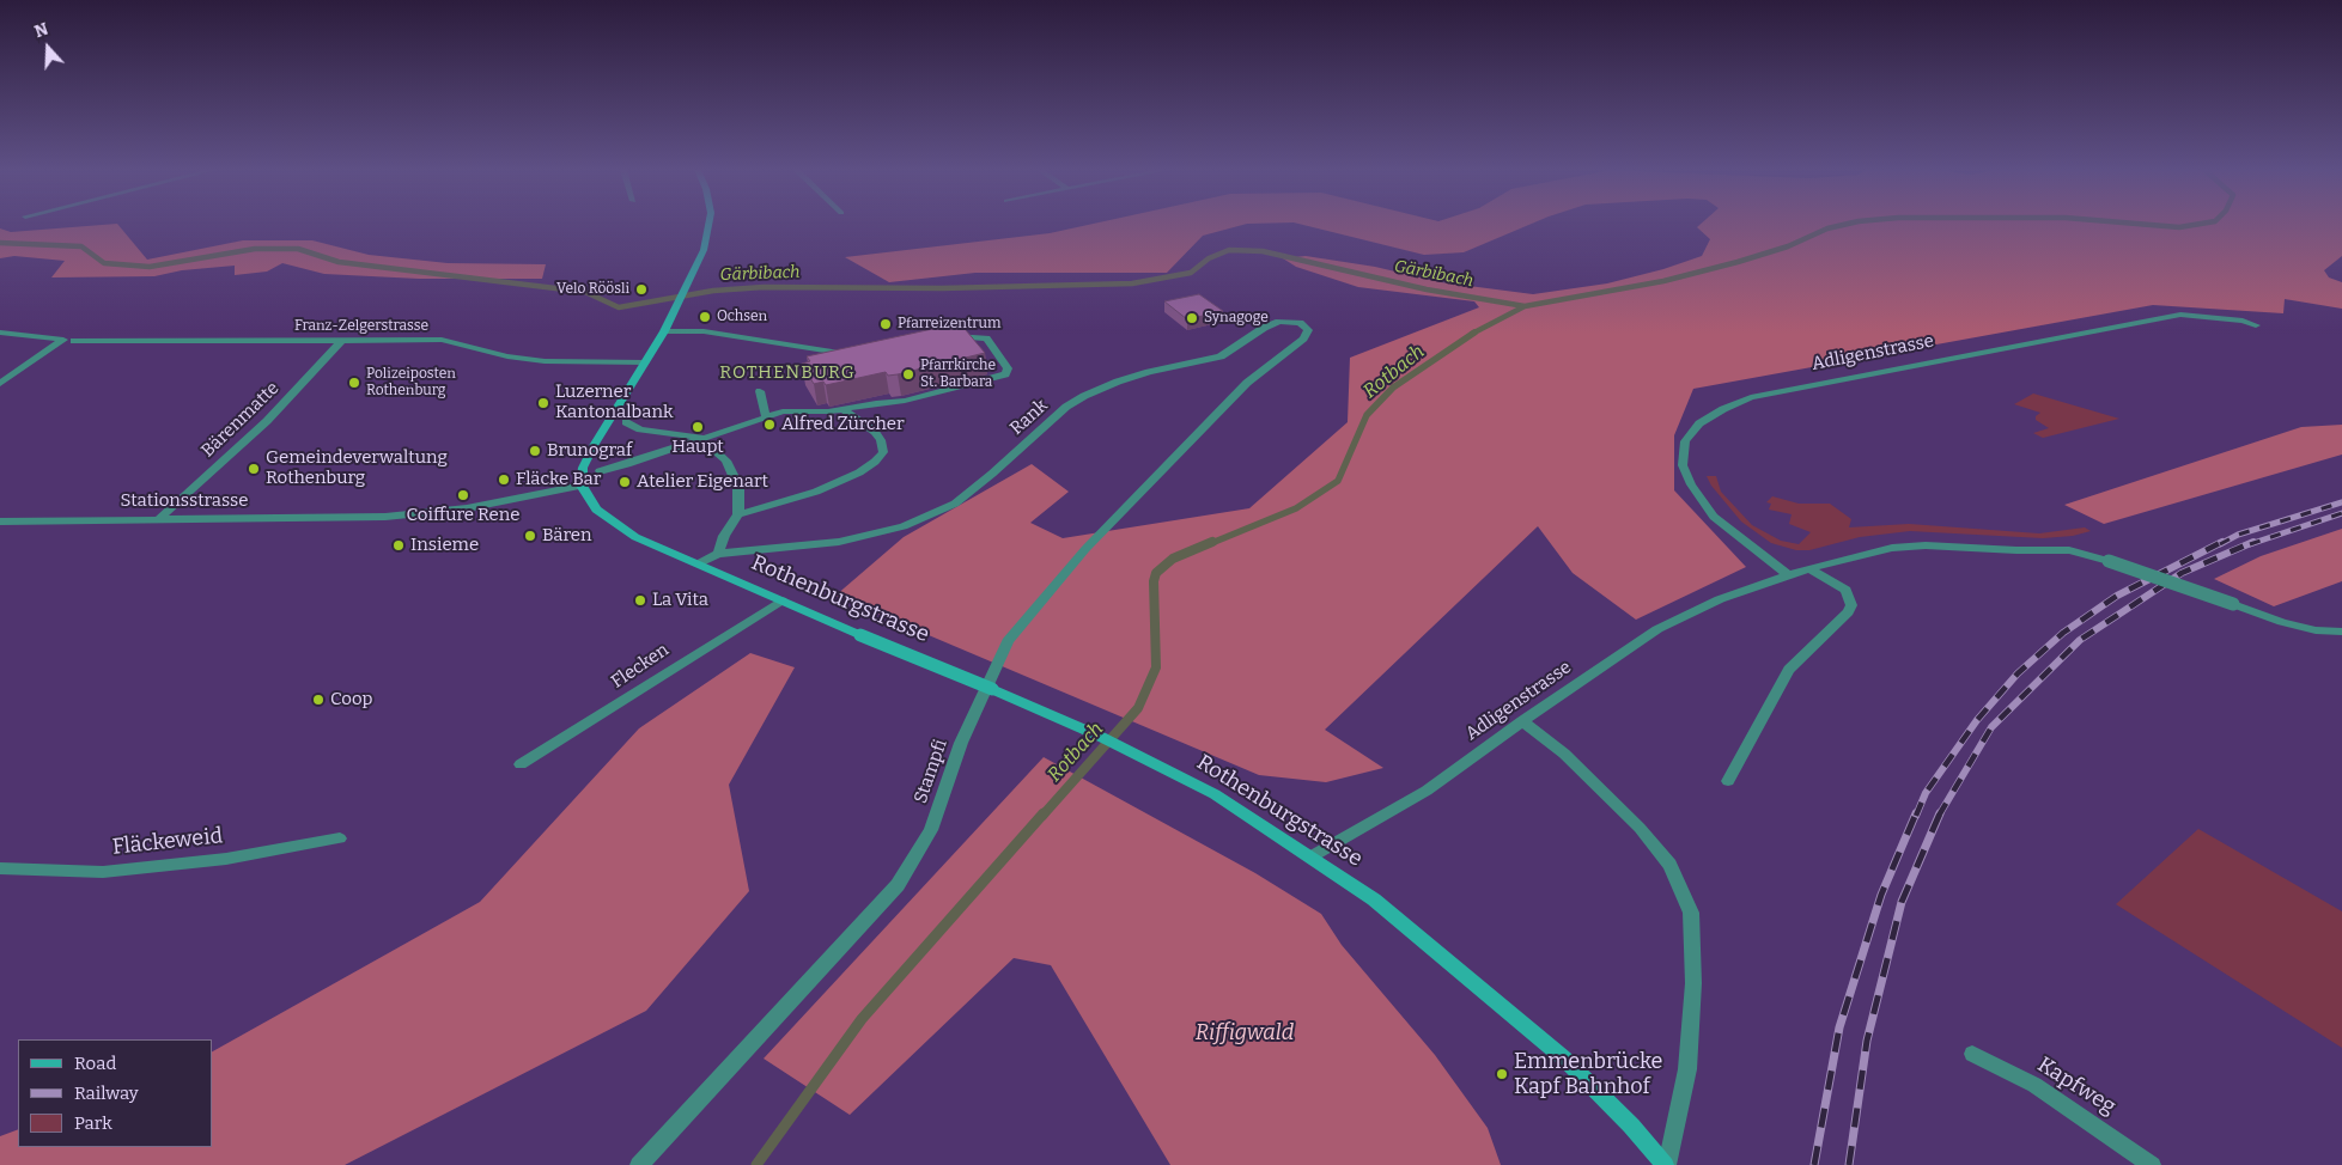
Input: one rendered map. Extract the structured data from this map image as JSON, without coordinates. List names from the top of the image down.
{
  "streets": {
    "main road": ["Rothenburgstrasse"],
    "street": [
      "Franz-Zelgerstrasse",
      "Adligenstrasse",
      "Rank",
      "Bärenmatte",
      "Stationsstrasse",
      "Flecken",
      "Stampfi",
      "Fläckeweid",
      "Kapfweg"
    ]
  },
  "crossings": [
    ["Franz-Zelgerstrasse", "Bärenmatte"],
    ["Adligenstrasse", "Rothenburgstrasse"],
    ["Rank", "Rothenburgstrasse"],
    ["Rank", "Stampfi"],
    ["Bärenmatte", "Stationsstrasse"],
    ["Stationsstrasse", "Rothenburgstrasse"],
    ["Rothenburgstrasse", "Flecken"]
  ],
  "districts": ["ROTHENBURG"],
  "water": ["Gärbibach", "Rotbach"],
  "parks": ["Riffigwald"],
  "places": [
    "Velo Röösli",
    "Ochsen",
    "Synagoge",
    "Pfarreizentrum",
    "Pfarrkirche St. Barbara",
    "Polizeiposten Rothenburg",
    "Luzerner Kantonalbank",
    "Alfred Zürcher",
    "Haupt",
    "Brunograf",
    "Gemeindeverwaltung Rothenburg",
    "Fläcke Bar",
    "Atelier Eigenart",
    "Coiffure Rene",
    "Bären",
    "Insieme",
    "La Vita",
    "Coop",
    "Emmenbrücke Kapf Bahnhof"
  ],
  "legend": ["Road", "Railway", "Park"],
  "north": "top"
}
